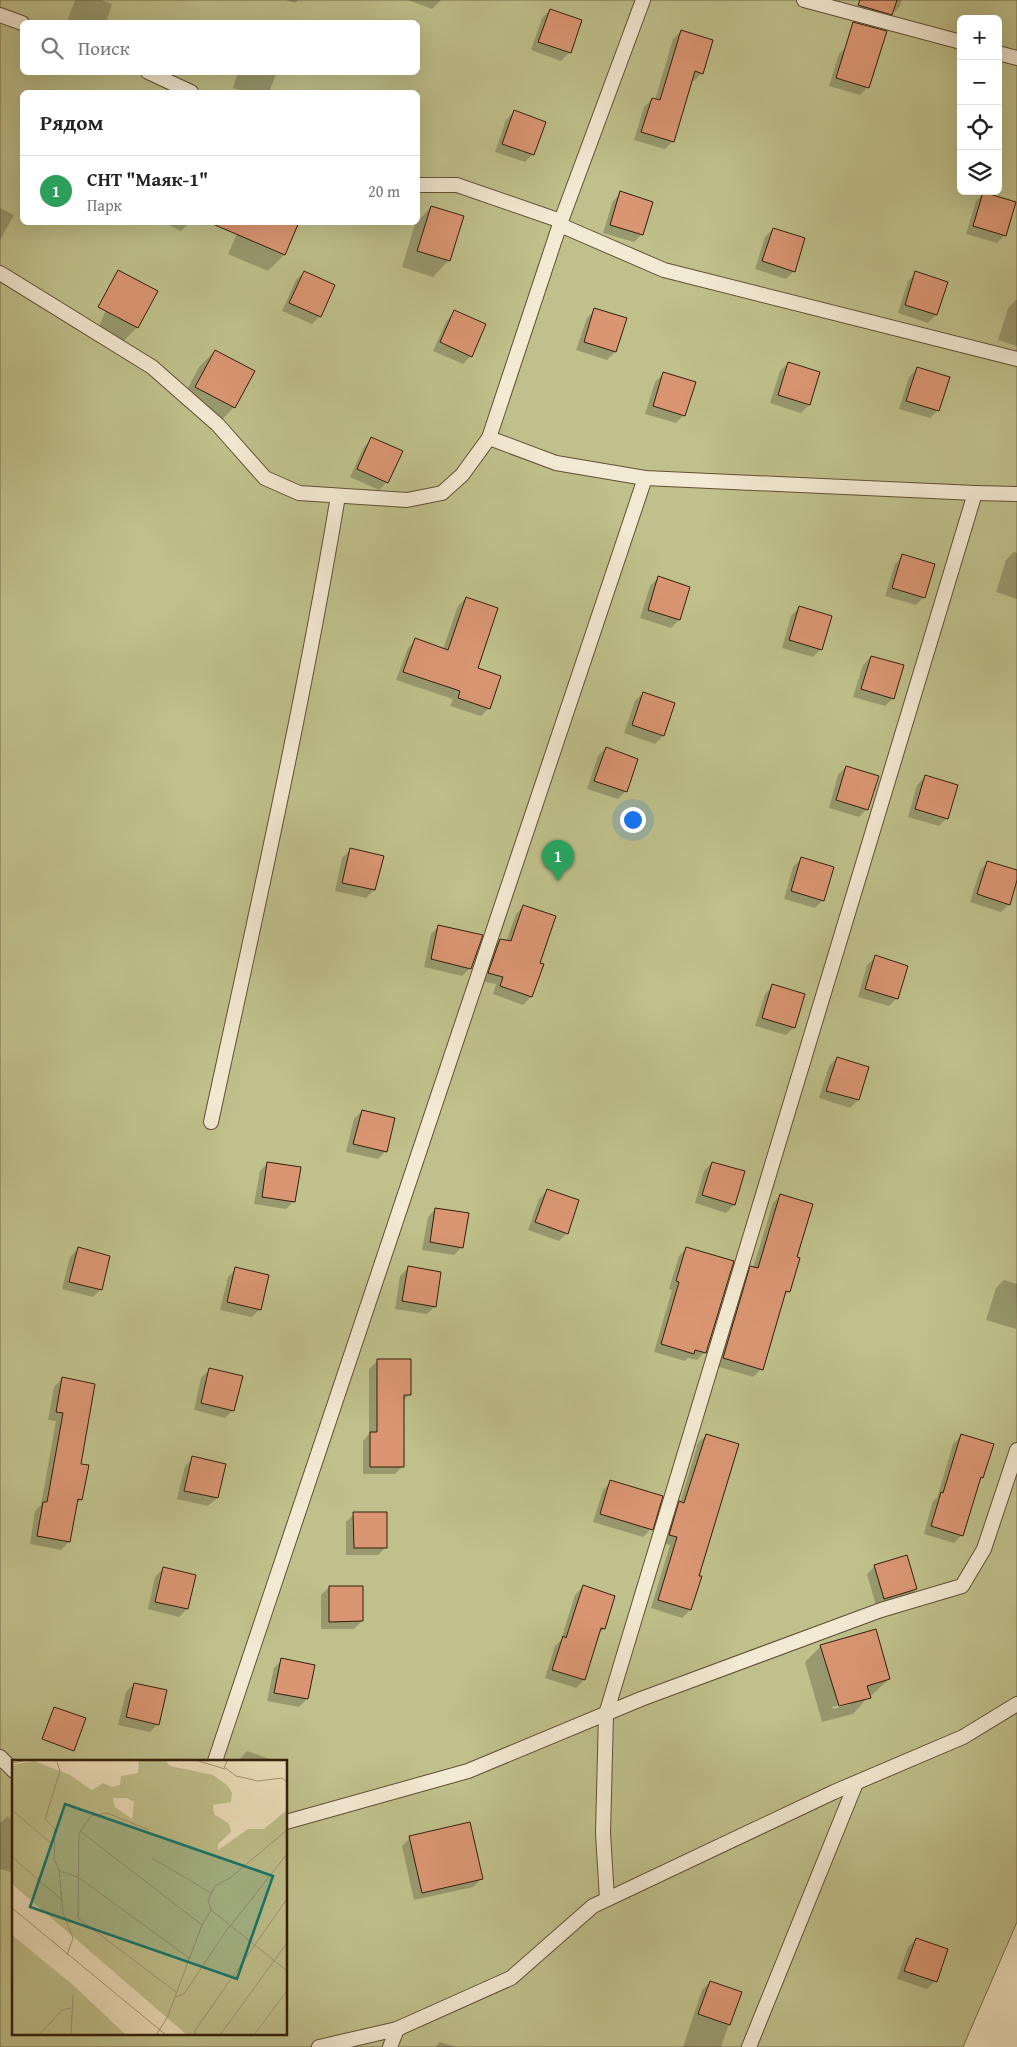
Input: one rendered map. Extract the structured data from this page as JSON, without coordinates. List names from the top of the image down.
{
  "page": {
    "map_buttons": ["+", "−"],
    "search": "Поиск",
    "heading": "Рядом",
    "list": [
      {
        "mark": "1",
        "name": "СНТ \"Маяк-1\"",
        "note": "Парк",
        "value": "20 m"
      }
    ],
    "pins": "1"
  }
}
